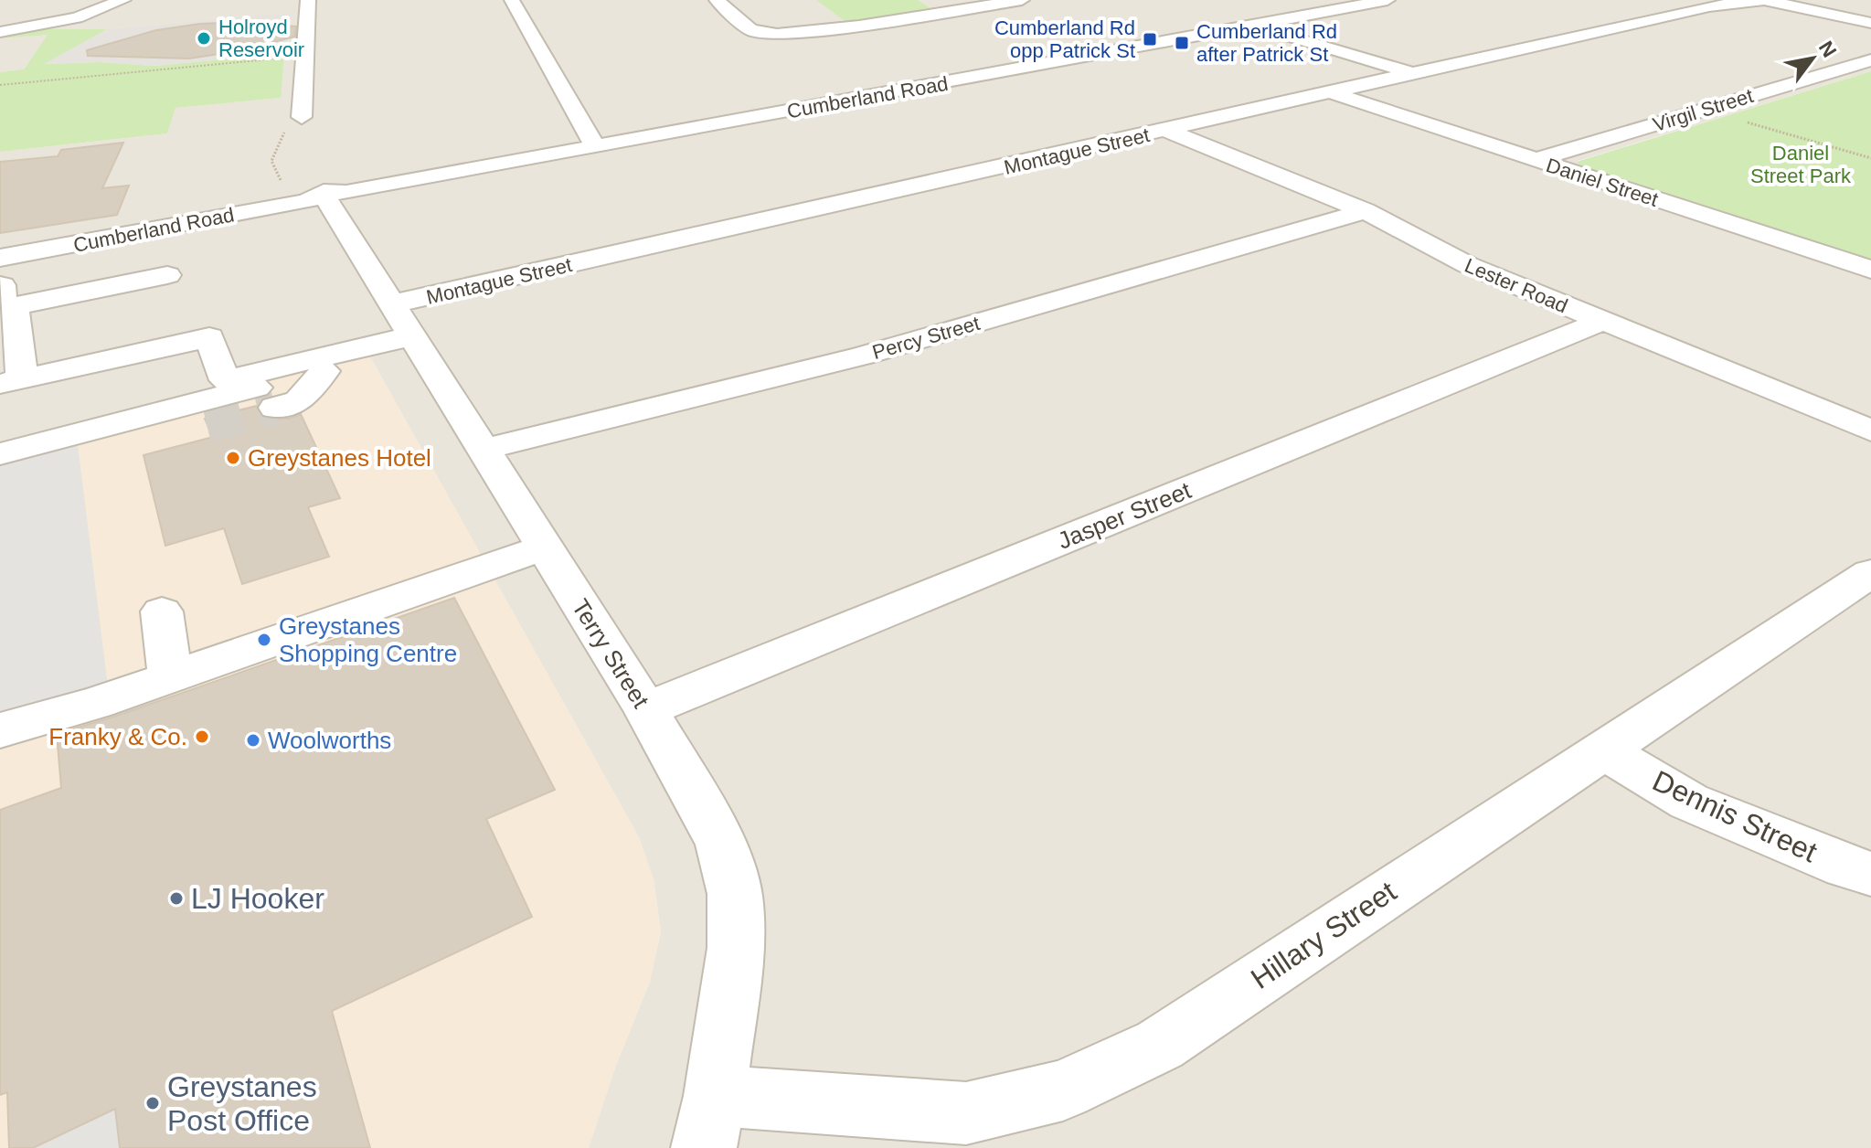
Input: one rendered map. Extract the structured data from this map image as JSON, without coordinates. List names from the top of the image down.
{
  "streets": {
    "street": [
      "Cumberland Road",
      "Virgil Street",
      "Montague Street",
      "Daniel Street",
      "Lester Road",
      "Percy Street",
      "Jasper Street",
      "Terry Street",
      "Dennis Street",
      "Hillary Street"
    ]
  },
  "crossings": [
    ["Cumberland Road", "Terry Street"],
    ["Virgil Street", "Daniel Street"],
    ["Montague Street", "Daniel Street"],
    ["Montague Street", "Lester Road"],
    ["Montague Street", "Terry Street"],
    ["Lester Road", "Percy Street"],
    ["Lester Road", "Jasper Street"],
    ["Percy Street", "Terry Street"],
    ["Jasper Street", "Terry Street"],
    ["Terry Street", "Hillary Street"],
    ["Dennis Street", "Hillary Street"]
  ],
  "parks": ["Daniel Street Park"],
  "places": {
    "other": [
      "Holroyd Reservoir",
      "Greystanes Hotel",
      "Greystanes Shopping Centre",
      "Franky & Co.",
      "Woolworths",
      "LJ Hooker",
      "Greystanes Post Office"
    ],
    "transit": ["Cumberland Rd opp Patrick St", "Cumberland Rd after Patrick St"]
  },
  "north": "top right"
}
